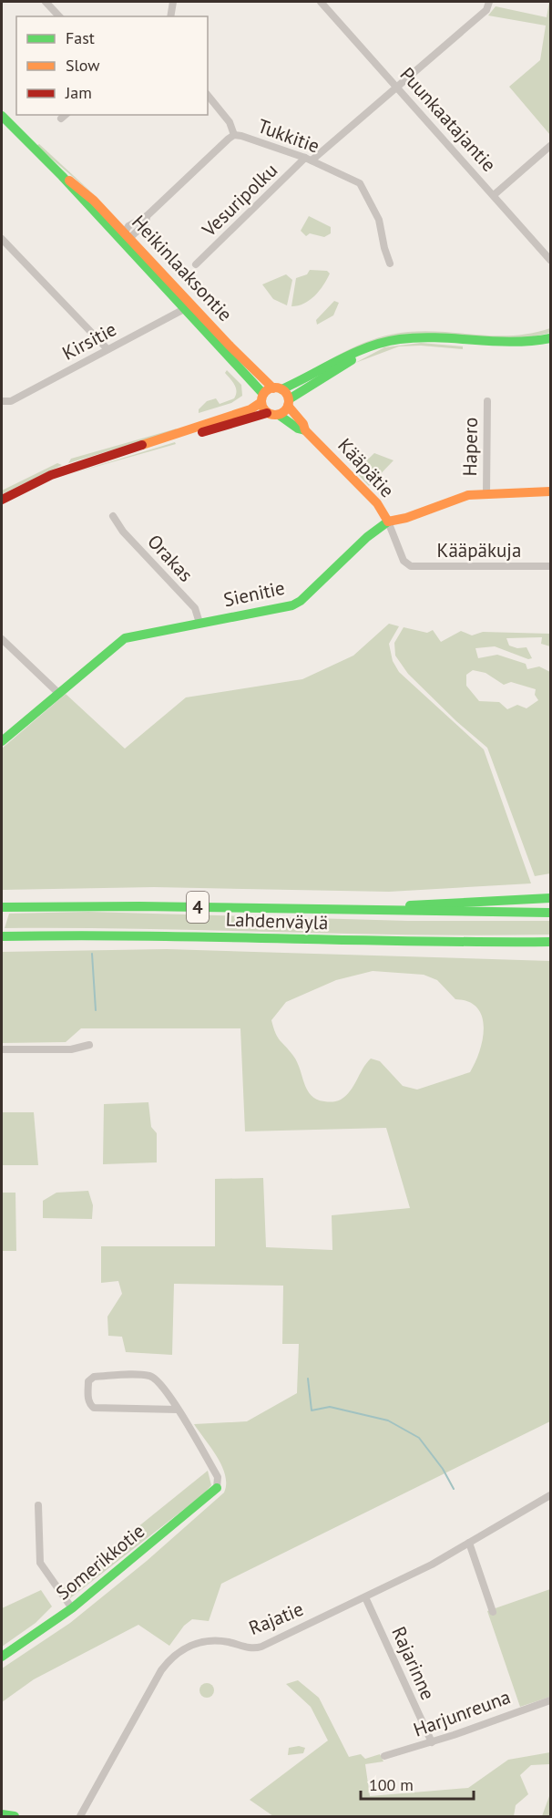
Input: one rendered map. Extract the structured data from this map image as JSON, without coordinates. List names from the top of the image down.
{
  "streets": {
    "main road": [
      "Heikinlaaksontie",
      "Kääpätie",
      "Sienitie",
      "4",
      "Lahdenväylä",
      "Somerikkotie"
    ],
    "street": [
      "Puunkaatajantie",
      "Tukkitie",
      "Vesuripolku",
      "Kirsitie",
      "Hapero",
      "Kääpäkuja",
      "Orakas",
      "Rajatie",
      "Rajarinne",
      "Harjunreuna"
    ]
  },
  "crossings": [
    ["Puunkaatajantie", "Vesuripolku"],
    ["Tukkitie", "Vesuripolku"],
    ["Tukkitie", "Heikinlaaksontie"],
    ["Heikinlaaksontie", "Kirsitie"],
    ["Heikinlaaksontie", "Kääpätie"],
    ["Hapero", "Sienitie"],
    ["Kääpätie", "Kääpäkuja"],
    ["Kääpätie", "Sienitie"],
    ["Orakas", "Sienitie"],
    ["Rajatie", "Rajarinne"],
    ["Rajarinne", "Harjunreuna"]
  ],
  "legend": ["Fast", "Slow", "Jam"],
  "scale_bar": "100 m"
}
